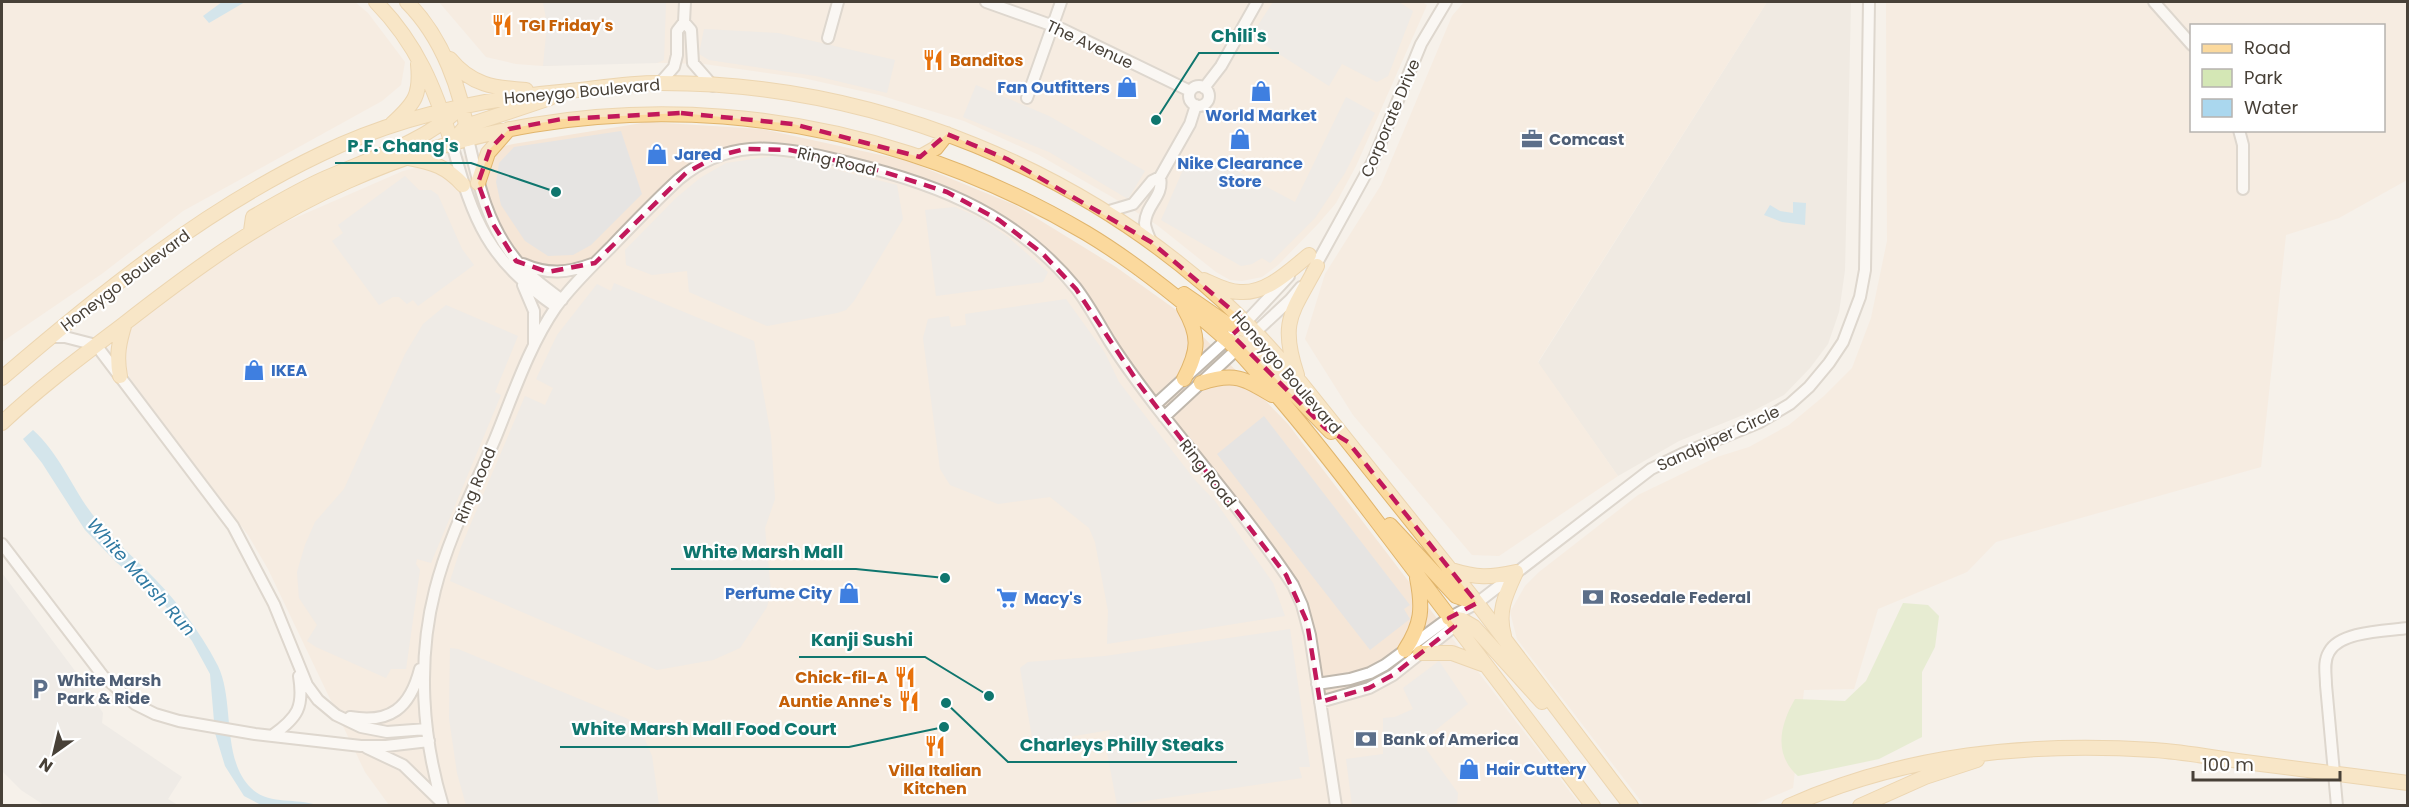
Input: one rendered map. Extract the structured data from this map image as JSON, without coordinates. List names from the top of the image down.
{
  "streets": {
    "main road": ["Honeygo Boulevard"],
    "street": [
      "The Avenue",
      "Corporate Drive",
      "Ring Road",
      "Sandpiper Circle"
    ]
  },
  "crossings": [
    ["Honeygo Boulevard", "Corporate Drive"],
    ["Honeygo Boulevard", "Sandpiper Circle"],
    ["Corporate Drive", "Ring Road"]
  ],
  "water": ["White Marsh Run"],
  "places": {
    "restaurant": [
      "TGI Friday's",
      "Banditos",
      "Chick-fil-A",
      "Auntie Anne's",
      "Villa Italian Kitchen"
    ],
    "shop": [
      "Fan Outfitters",
      "World Market",
      "Nike Clearance Store",
      "Jared",
      "IKEA",
      "Perfume City",
      "Hair Cuttery"
    ],
    "other": [
      "Chili's",
      "P.F. Chang's",
      "White Marsh Mall",
      "Kanji Sushi",
      "Charleys Philly Steaks",
      "White Marsh Mall Food Court"
    ],
    "office": ["Comcast"],
    "bank": ["Rosedale Federal", "Bank of America"],
    "supermarket": ["Macy's"],
    "parking": ["White Marsh Park & Ride"]
  },
  "legend": ["Road", "Park", "Water"],
  "scale_bar": "100 m",
  "north": "bottom left"
}
